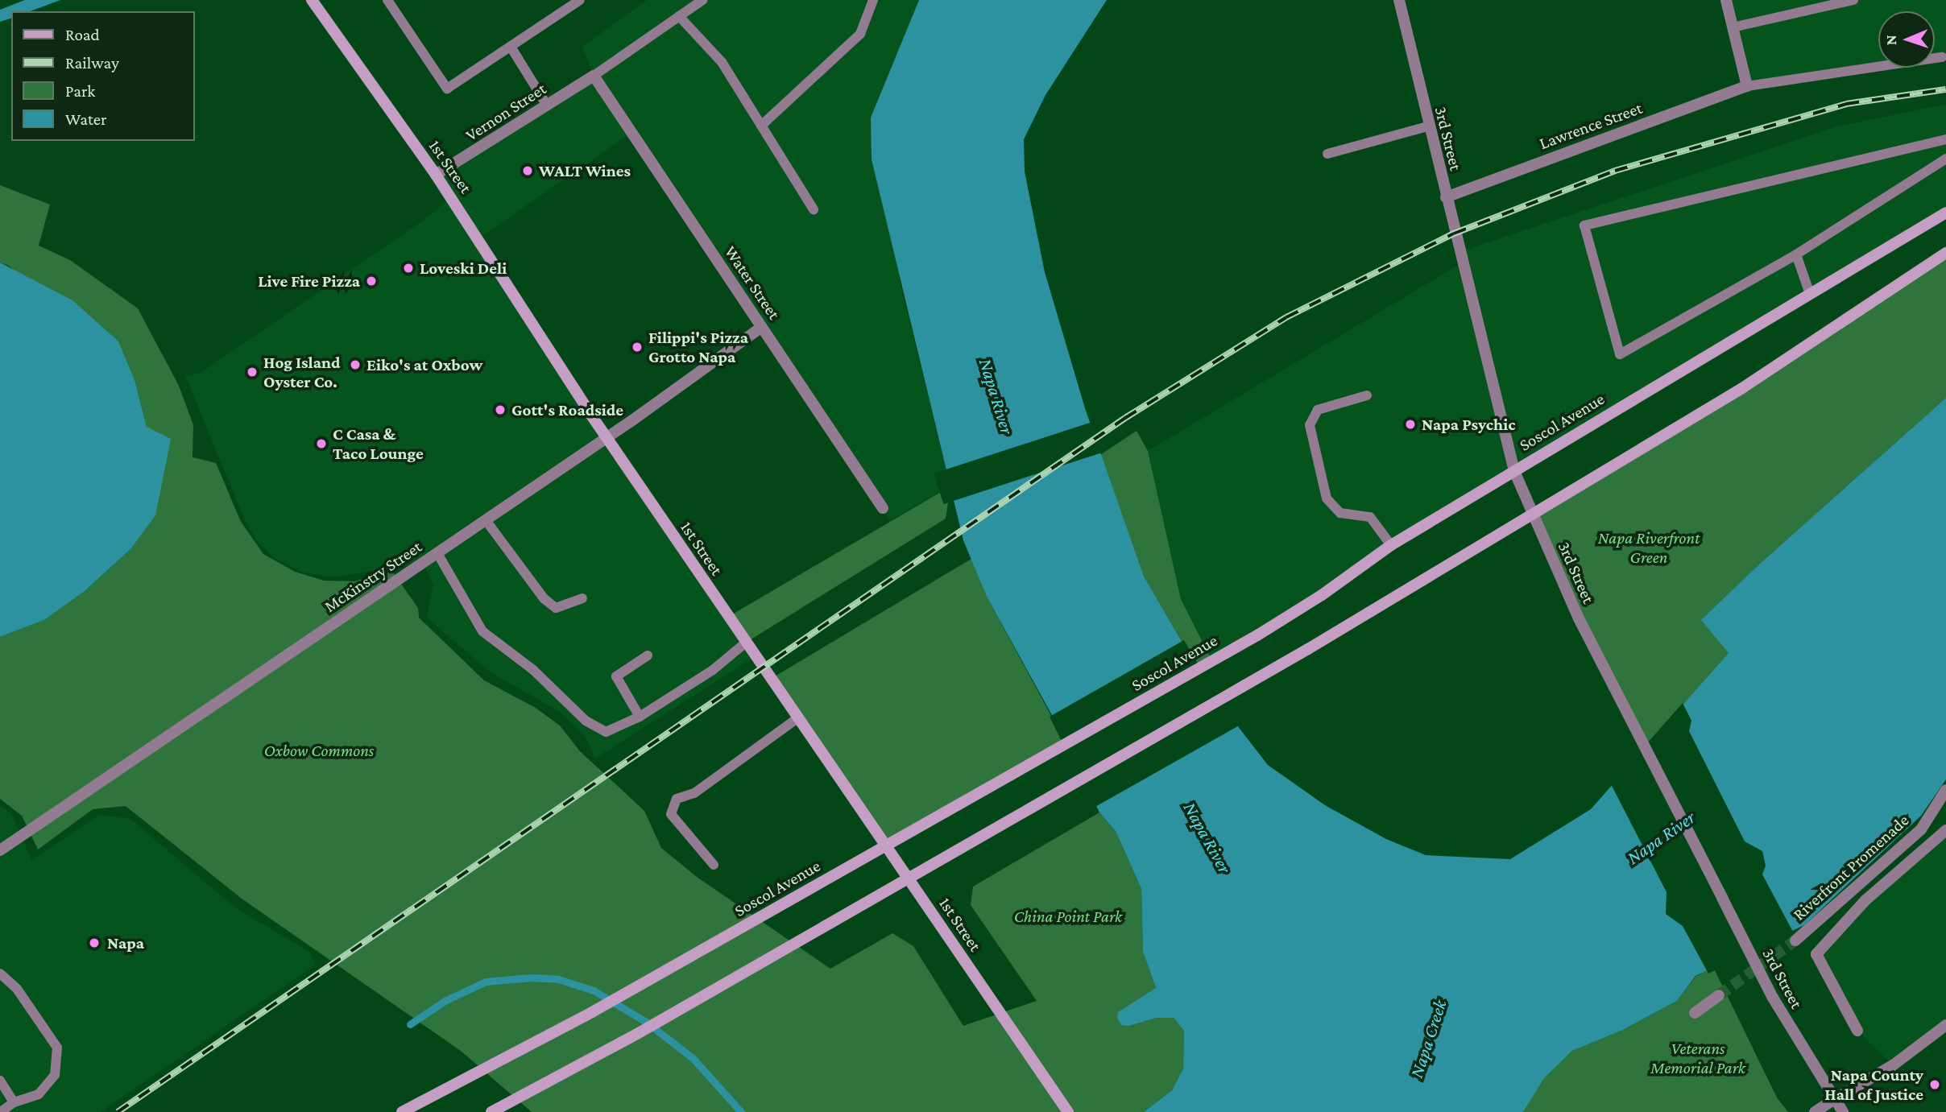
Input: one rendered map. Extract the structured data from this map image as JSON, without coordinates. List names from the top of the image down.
{
  "streets": {
    "main road": ["1st Street", "Soscol Avenue"],
    "street": [
      "Vernon Street",
      "Lawrence Street",
      "3rd Street",
      "Water Street",
      "McKinstry Street",
      "Riverfront Promenade"
    ]
  },
  "crossings": [
    ["Vernon Street", "1st Street"],
    ["Vernon Street", "Water Street"],
    ["Lawrence Street", "3rd Street"],
    ["3rd Street", "Soscol Avenue"],
    ["1st Street", "Soscol Avenue"],
    ["1st Street", "McKinstry Street"],
    ["Water Street", "McKinstry Street"]
  ],
  "water": ["Napa River", "Napa Creek"],
  "parks": [
    "Napa Riverfront Green",
    "Oxbow Commons",
    "China Point Park",
    "Veterans Memorial Park"
  ],
  "places": [
    "WALT Wines",
    "Loveski Deli",
    "Live Fire Pizza",
    "Filippi's Pizza Grotto Napa",
    "Eiko's at Oxbow",
    "Hog Island Oyster Co.",
    "Gott's Roadside",
    "Napa Psychic",
    "C Casa & Taco Lounge",
    "Napa",
    "Napa County Hall of Justice"
  ],
  "legend": [
    "Road",
    "Railway",
    "Park",
    "Water"
  ],
  "north": "left"
}
